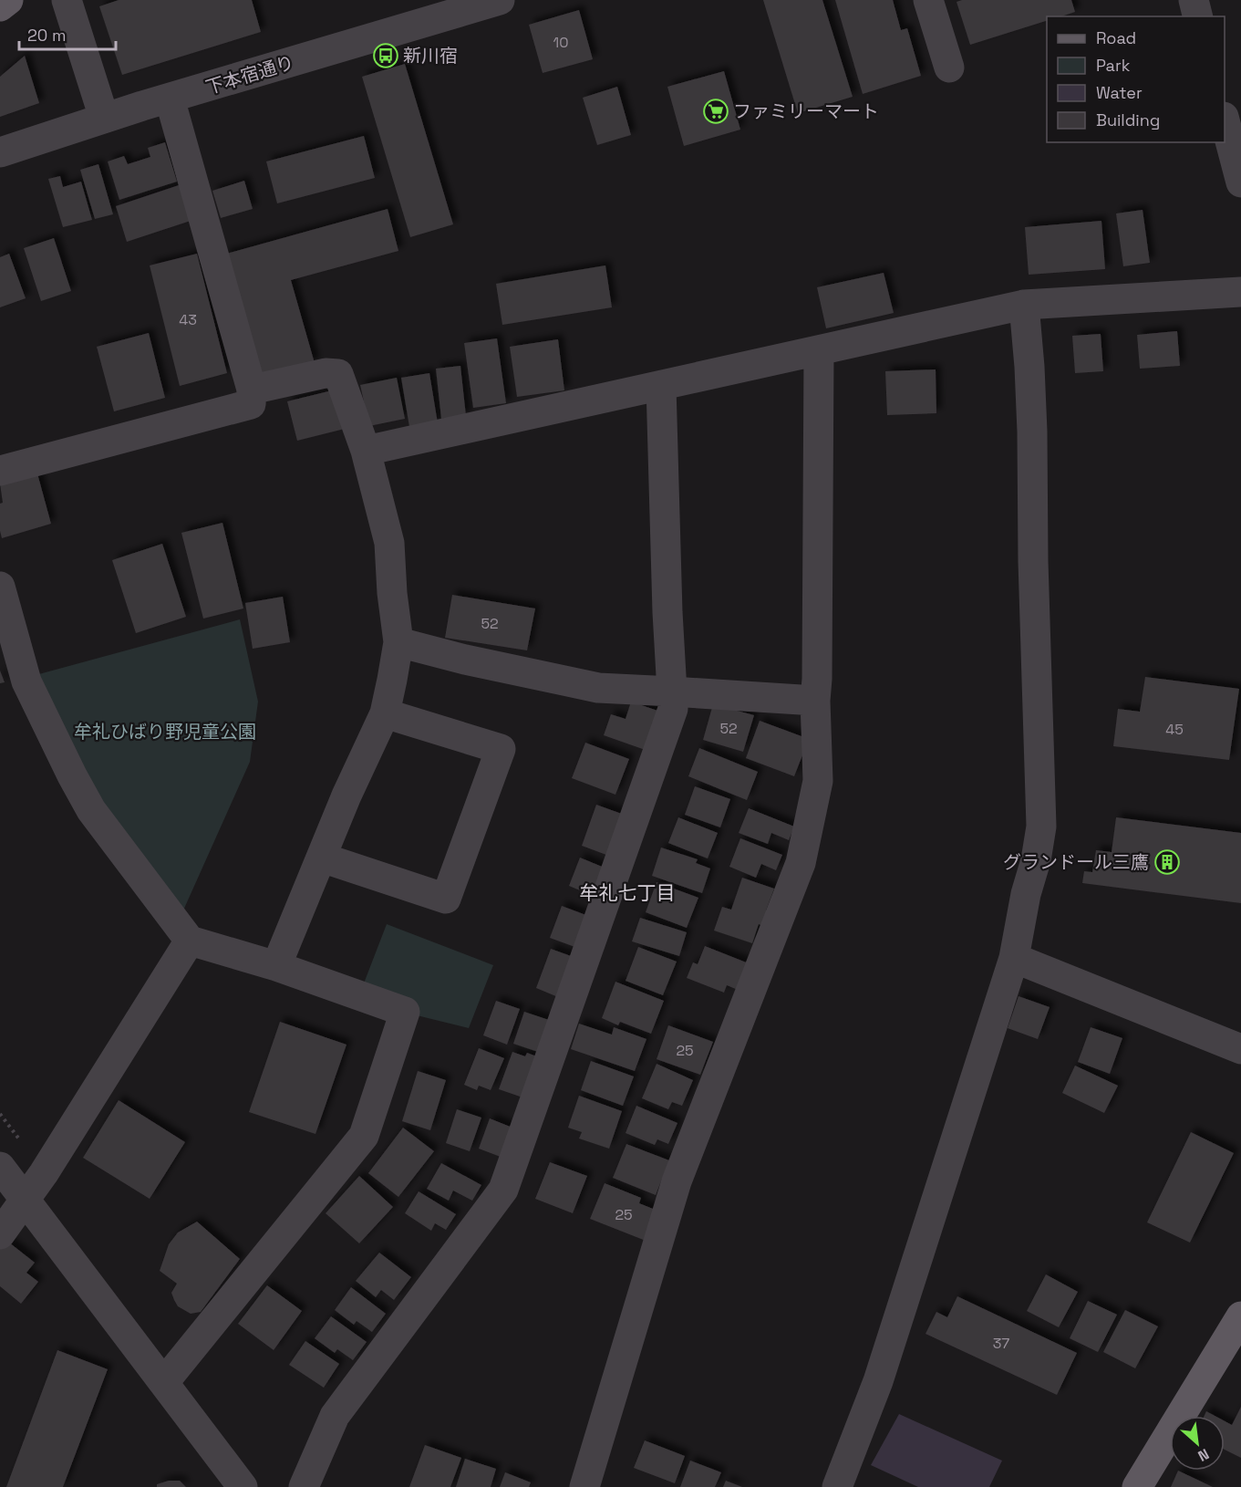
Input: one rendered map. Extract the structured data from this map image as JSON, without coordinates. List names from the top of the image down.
{
  "streets": {
    "street": ["下本宿通り"]
  },
  "districts": ["牟礼七丁目"],
  "parks": ["牟礼ひばり野児童公園"],
  "places": {
    "bus stop": ["新川宿"],
    "supermarket": ["ファミリーマート"],
    "building": ["グランドール三鷹"]
  },
  "house_numbers": [
    "10",
    "43",
    "52",
    "52",
    "45",
    "25",
    "25",
    "37"
  ],
  "legend": [
    "Road",
    "Park",
    "Water",
    "Building"
  ],
  "scale_bar": "20 m",
  "north": "bottom right"
}
